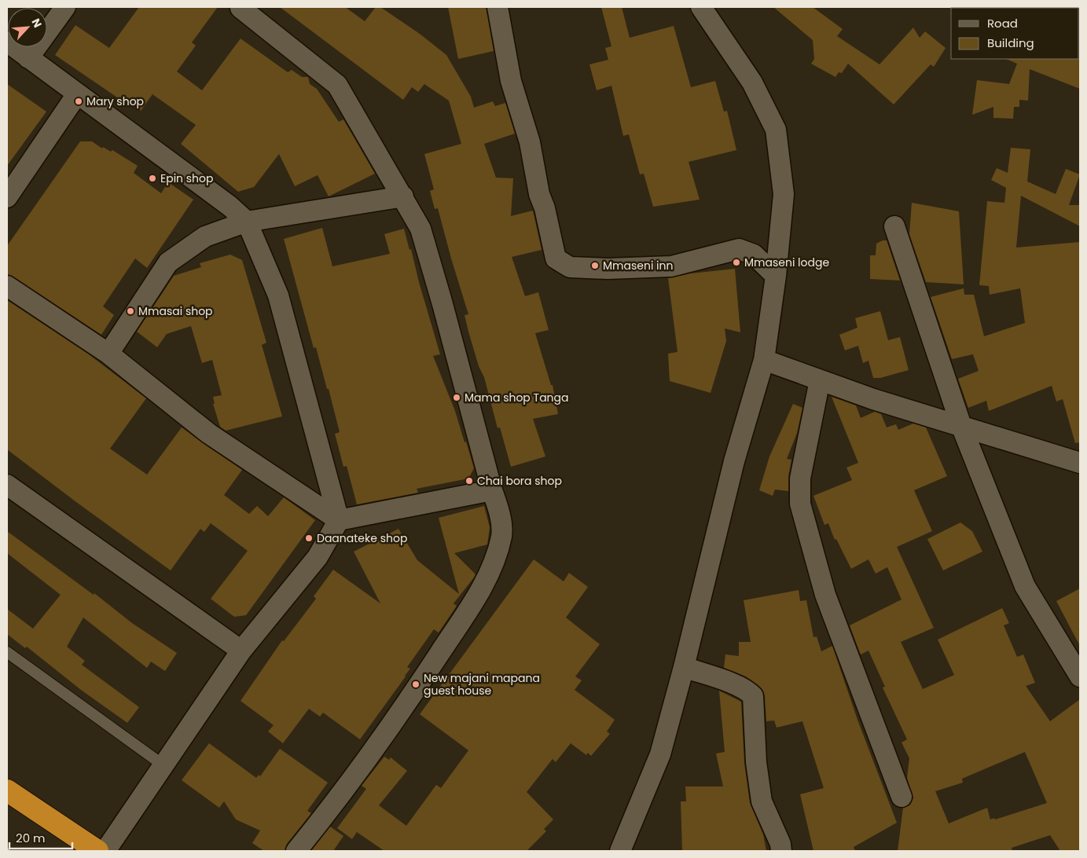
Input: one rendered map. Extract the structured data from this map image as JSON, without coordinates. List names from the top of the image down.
{
  "places": [
    "Mary shop",
    "Epin shop",
    "Mmaseni lodge",
    "Mmaseni inn",
    "Mmasai shop",
    "Mama shop Tanga",
    "Chai bora shop",
    "Daanateke shop",
    "New majani mapana guest house"
  ],
  "legend": ["Road", "Building"],
  "scale_bar": "20 m",
  "north": "top right"
}
